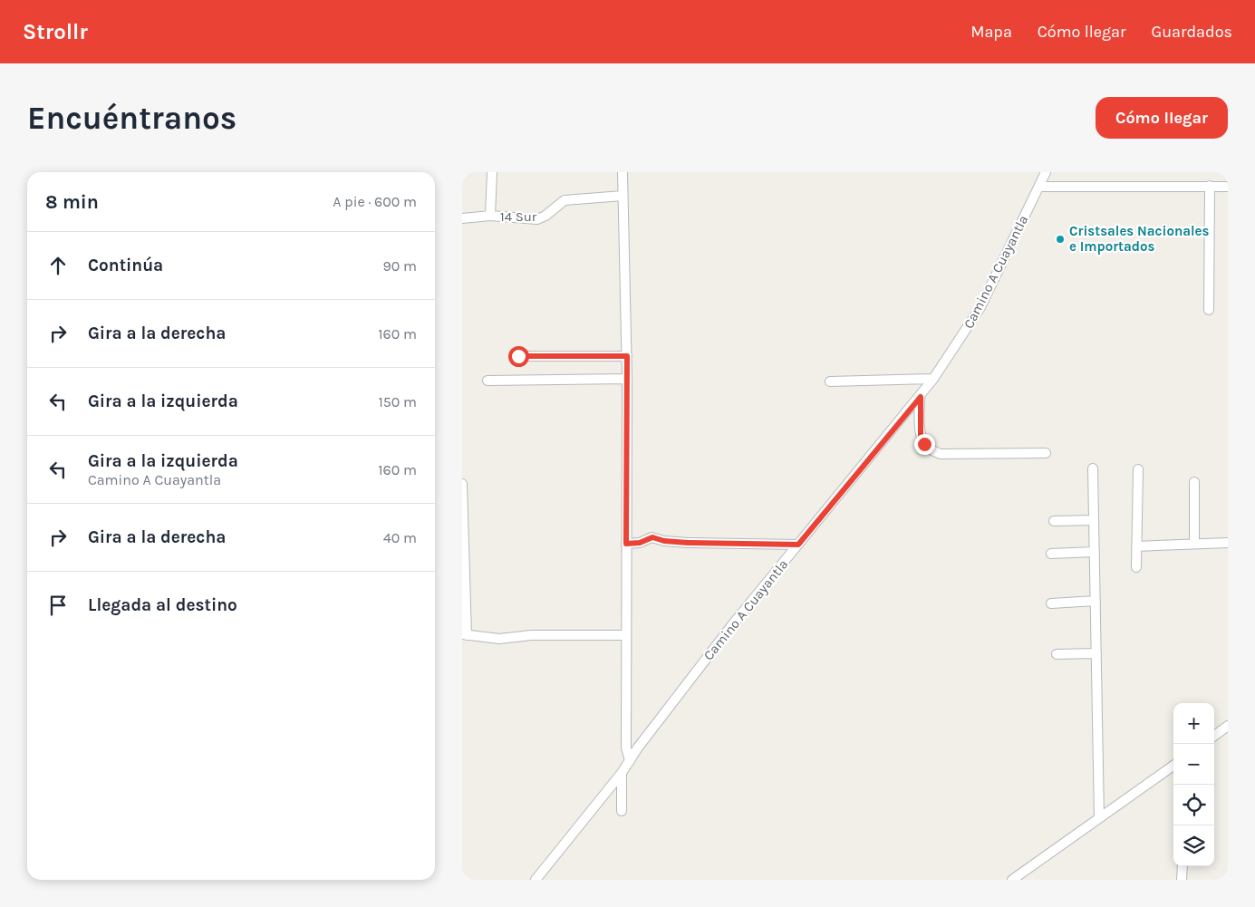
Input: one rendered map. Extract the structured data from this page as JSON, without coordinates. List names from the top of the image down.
{
  "streets": {
    "street": ["14 Sur", "Camino A Cuayantla"]
  },
  "places": ["Cristsales Nacionales e Importados"],
  "page": {
    "header": "Strollr",
    "nav": ["Mapa", "Cómo llegar", "Guardados"],
    "buttons": "Cómo llegar",
    "title": "Encuéntranos",
    "heading": ["8 min", "A pie · 600 m"],
    "list": [
      ["Continúa", "90 m"],
      ["Gira a la derecha", "160 m"],
      ["Gira a la izquierda", "150 m"],
      ["Gira a la izquierda", "Camino A Cuayantla", "160 m"],
      ["Gira a la derecha", "40 m"],
      "Llegada al destino"
    ],
    "map_buttons": ["+", "−"]
  }
}
